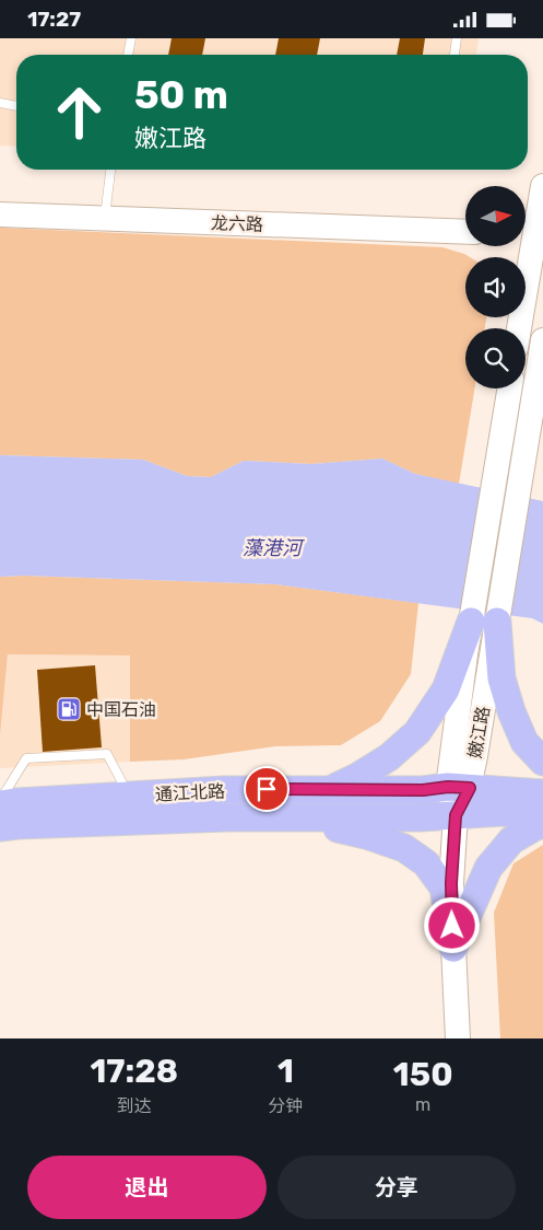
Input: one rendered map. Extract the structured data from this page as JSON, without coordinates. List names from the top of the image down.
{
  "streets": {
    "main road": ["龙六路", "嫩江路", "通江北路"]
  },
  "crossings": [
    ["嫩江路", "通江北路"]
  ],
  "water": ["藻港河"],
  "places": {
    "fuel station": ["中国石油"]
  },
  "north": "right",
  "page": {
    "status": "17:27",
    "turn": ["50 m", "嫩江路"],
    "eta": [
      "17:28",
      "到达",
      "1",
      "分钟",
      "150",
      "m"
    ],
    "buttons": ["退出", "分享"]
  }
}
